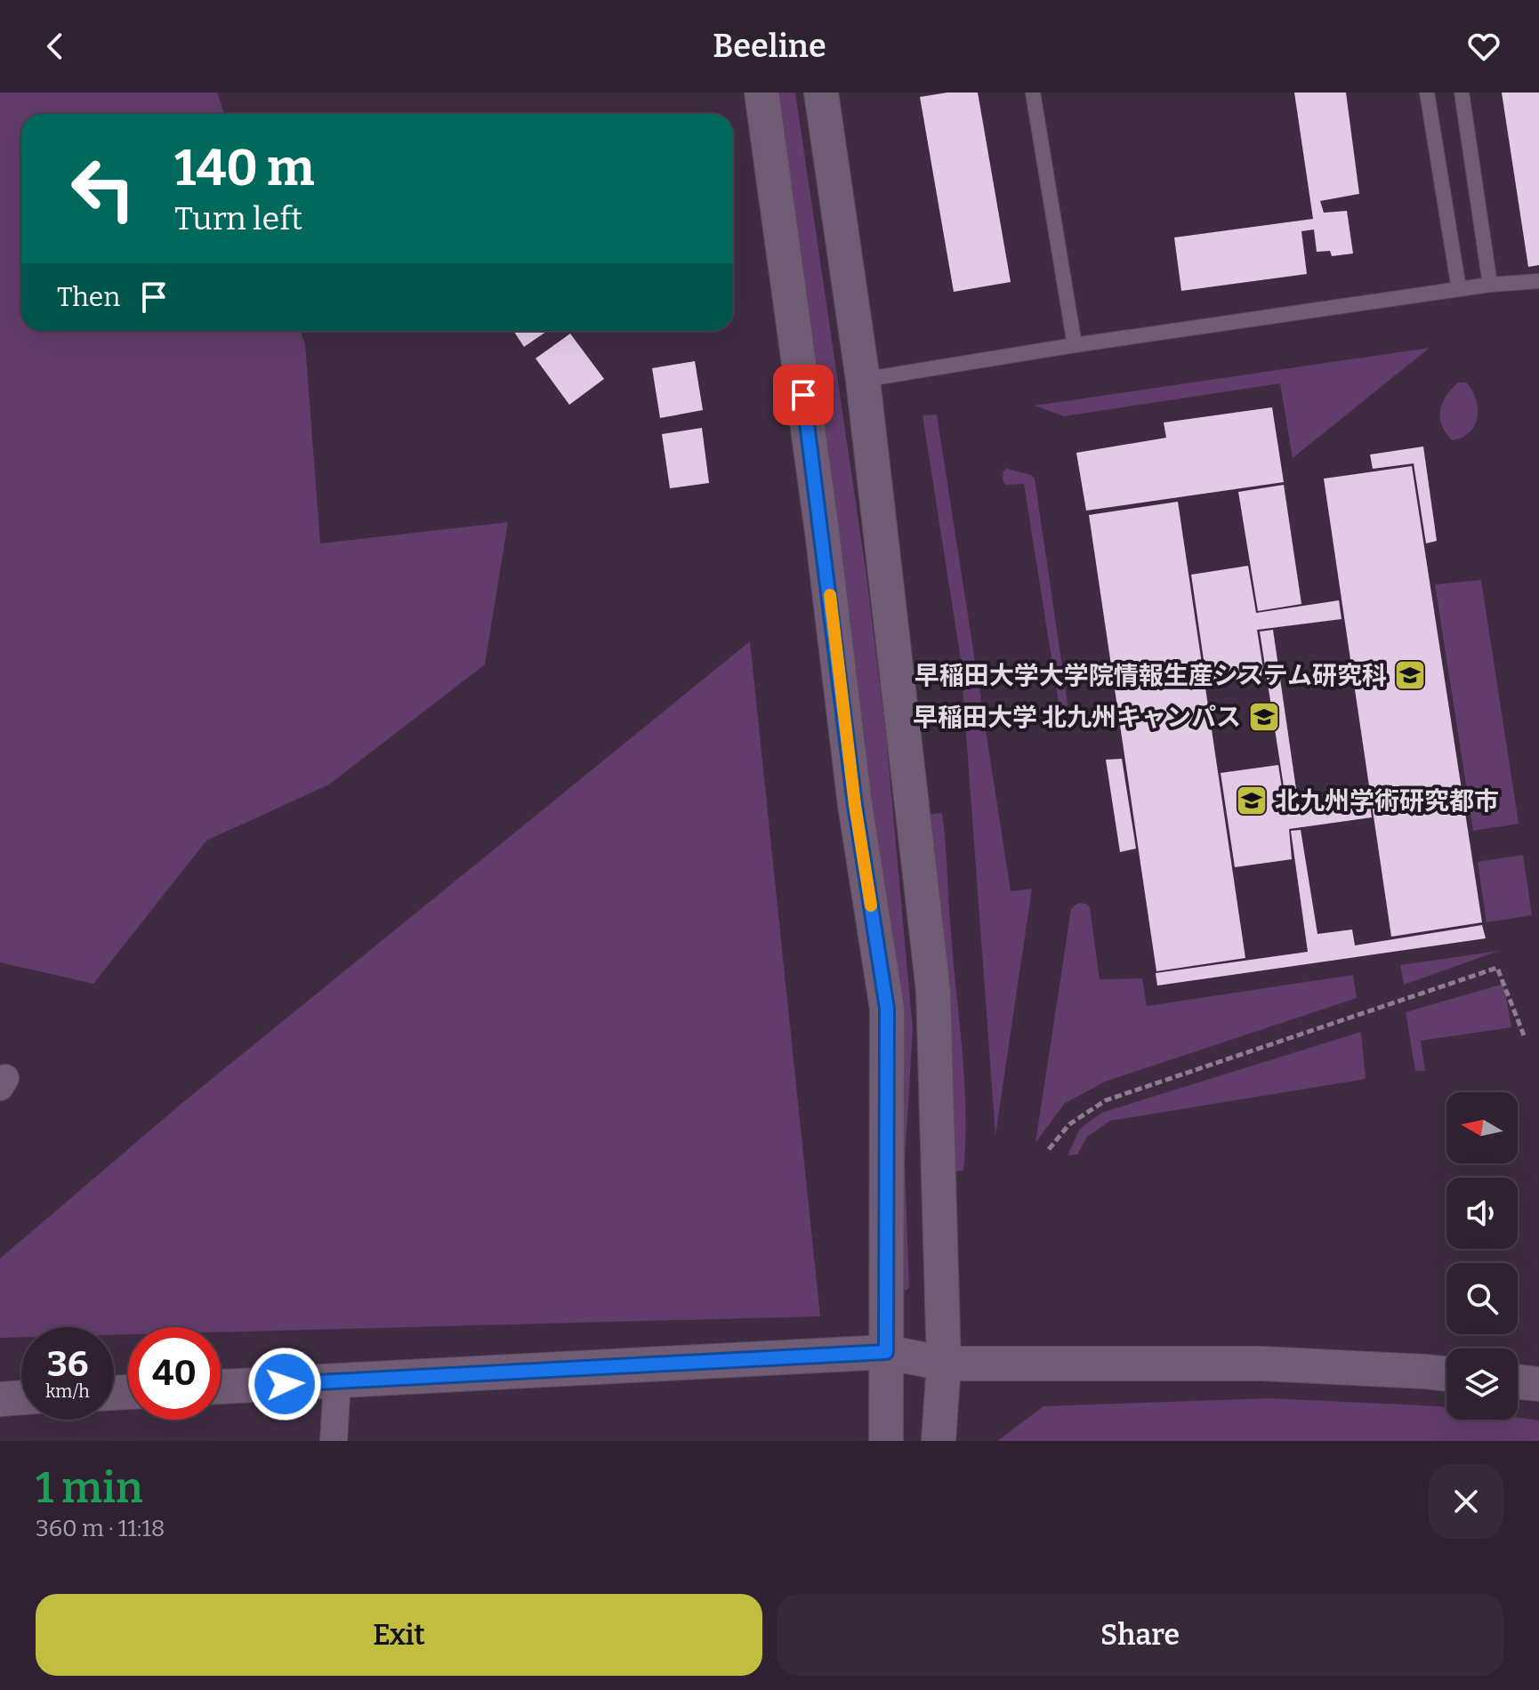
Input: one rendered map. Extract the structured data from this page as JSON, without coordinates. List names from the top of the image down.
{
  "places": {
    "school or university": ["早稲田大学大学院情報生産システム研究科", "早稲田大学 北九州キャンパス", "北九州学術研究都市"]
  },
  "north": "left",
  "page": {
    "header": "Beeline",
    "turn": ["140 m", "Turn left"],
    "then": "Then",
    "speed": "36 km/h",
    "limit": "40",
    "heading": ["1 min", "360 m · 11:18"],
    "buttons": ["Exit", "Share"]
  }
}
